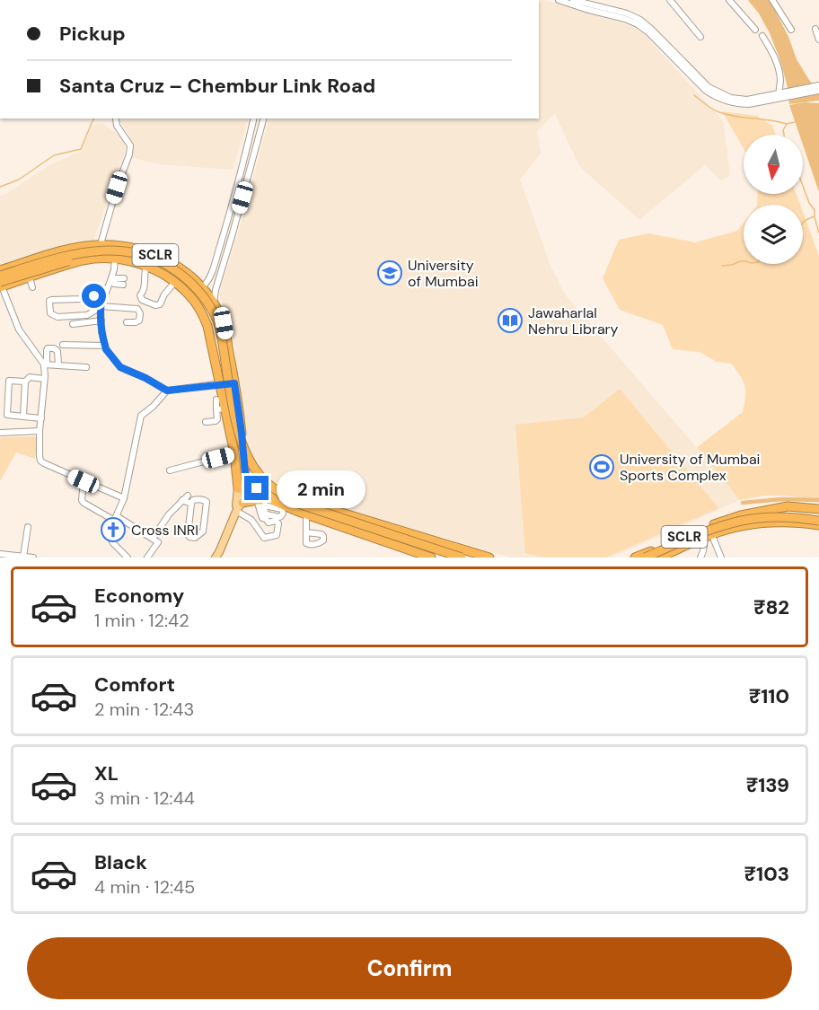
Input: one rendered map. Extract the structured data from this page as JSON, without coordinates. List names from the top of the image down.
{
  "streets": {
    "highway": ["SCLR"]
  },
  "places": {
    "school or university": ["University of Mumbai"],
    "library": ["Jawaharlal Nehru Library"],
    "sports": ["University of Mumbai Sports Complex"],
    "church": ["Cross INRI"]
  },
  "north": "bottom",
  "page": {
    "banner": ["Pickup", "Santa Cruz – Chembur Link Road"],
    "bubble": "2 min",
    "list": [
      {
        "name": "Economy",
        "note": "1 min · 12:42",
        "value": "₹82"
      },
      {
        "name": "Comfort",
        "note": "2 min · 12:43",
        "value": "₹110"
      },
      {
        "name": "XL",
        "note": "3 min · 12:44",
        "value": "₹139"
      },
      {
        "name": "Black",
        "note": "4 min · 12:45",
        "value": "₹103"
      }
    ],
    "buttons": "Confirm"
  }
}
